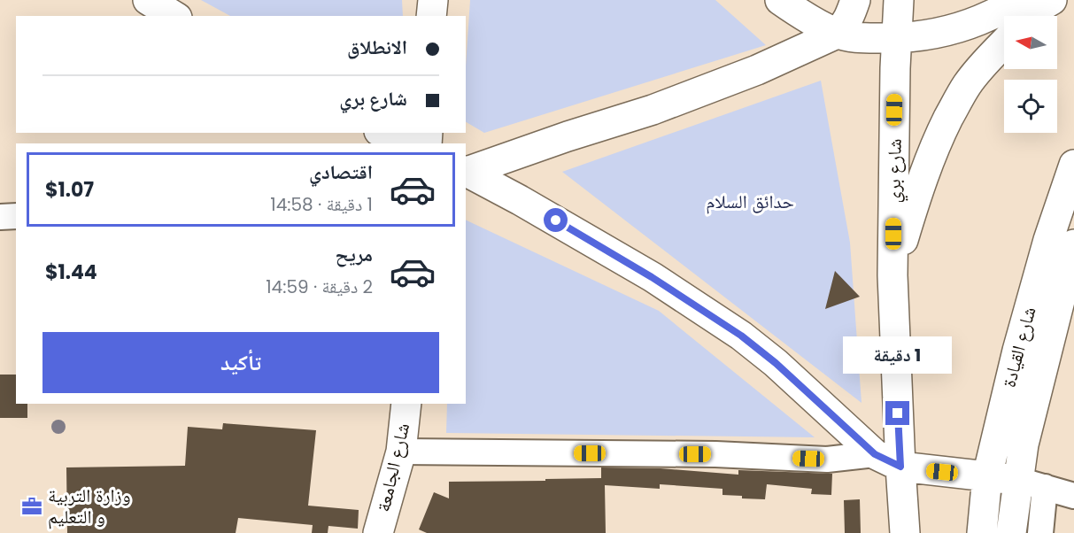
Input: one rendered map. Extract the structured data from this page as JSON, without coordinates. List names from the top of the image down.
{
  "streets": {
    "main road": ["شارع بري", "شارع القيادة", "شارع الجامعة"]
  },
  "parks": ["حدائق السلام"],
  "places": {
    "office": ["وزارة التربية و التعليم"]
  },
  "north": "left",
  "page": {
    "banner": ["الانطلاق", "شارع بري"],
    "list": [
      {
        "name": "اقتصادي",
        "note": "1 دقيقة · 14:58",
        "value": "$1.07"
      },
      {
        "name": "مريح",
        "note": "2 دقيقة · 14:59",
        "value": "$1.44"
      }
    ],
    "buttons": "تأكيد",
    "bubble": "1 دقيقة"
  }
}
